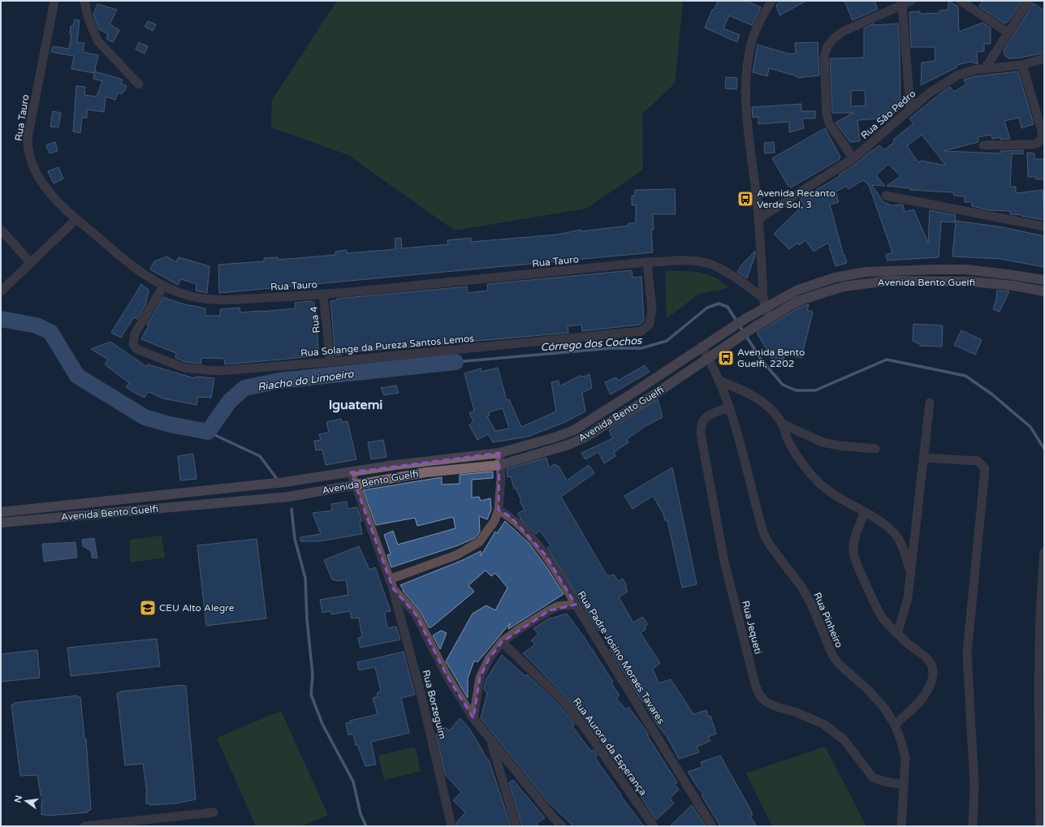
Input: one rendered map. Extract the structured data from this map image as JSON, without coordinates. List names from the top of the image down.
{
  "streets": {
    "main road": ["Avenida Bento Guelfi"],
    "street": [
      "Rua São Pedro",
      "Rua Tauro",
      "Rua 4",
      "Rua Solange da Pureza Santos Lemos",
      "Rua Pinheiro",
      "Rua Jequeti",
      "Rua Padre Josino Moraes Tavares",
      "Rua Borzeguim",
      "Rua Aurora da Esperança"
    ]
  },
  "crossings": [
    ["Rua Tauro", "Avenida Bento Guelfi"],
    ["Rua Tauro", "Rua 4"],
    ["Rua Tauro", "Rua Solange da Pureza Santos Lemos"],
    ["Avenida Bento Guelfi", "Rua Pinheiro"],
    ["Rua 4", "Rua Solange da Pureza Santos Lemos"],
    ["Rua Pinheiro", "Rua Jequeti"]
  ],
  "districts": ["Iguatemi"],
  "water": ["Córrego dos Cochos", "Riacho do Limoeiro"],
  "places": {
    "bus stop": ["Avenida Recanto Verde Sol, 3", "Avenida Bento Guelfi, 2202"],
    "school or university": ["CEU Alto Alegre"]
  },
  "north": "left"
}
